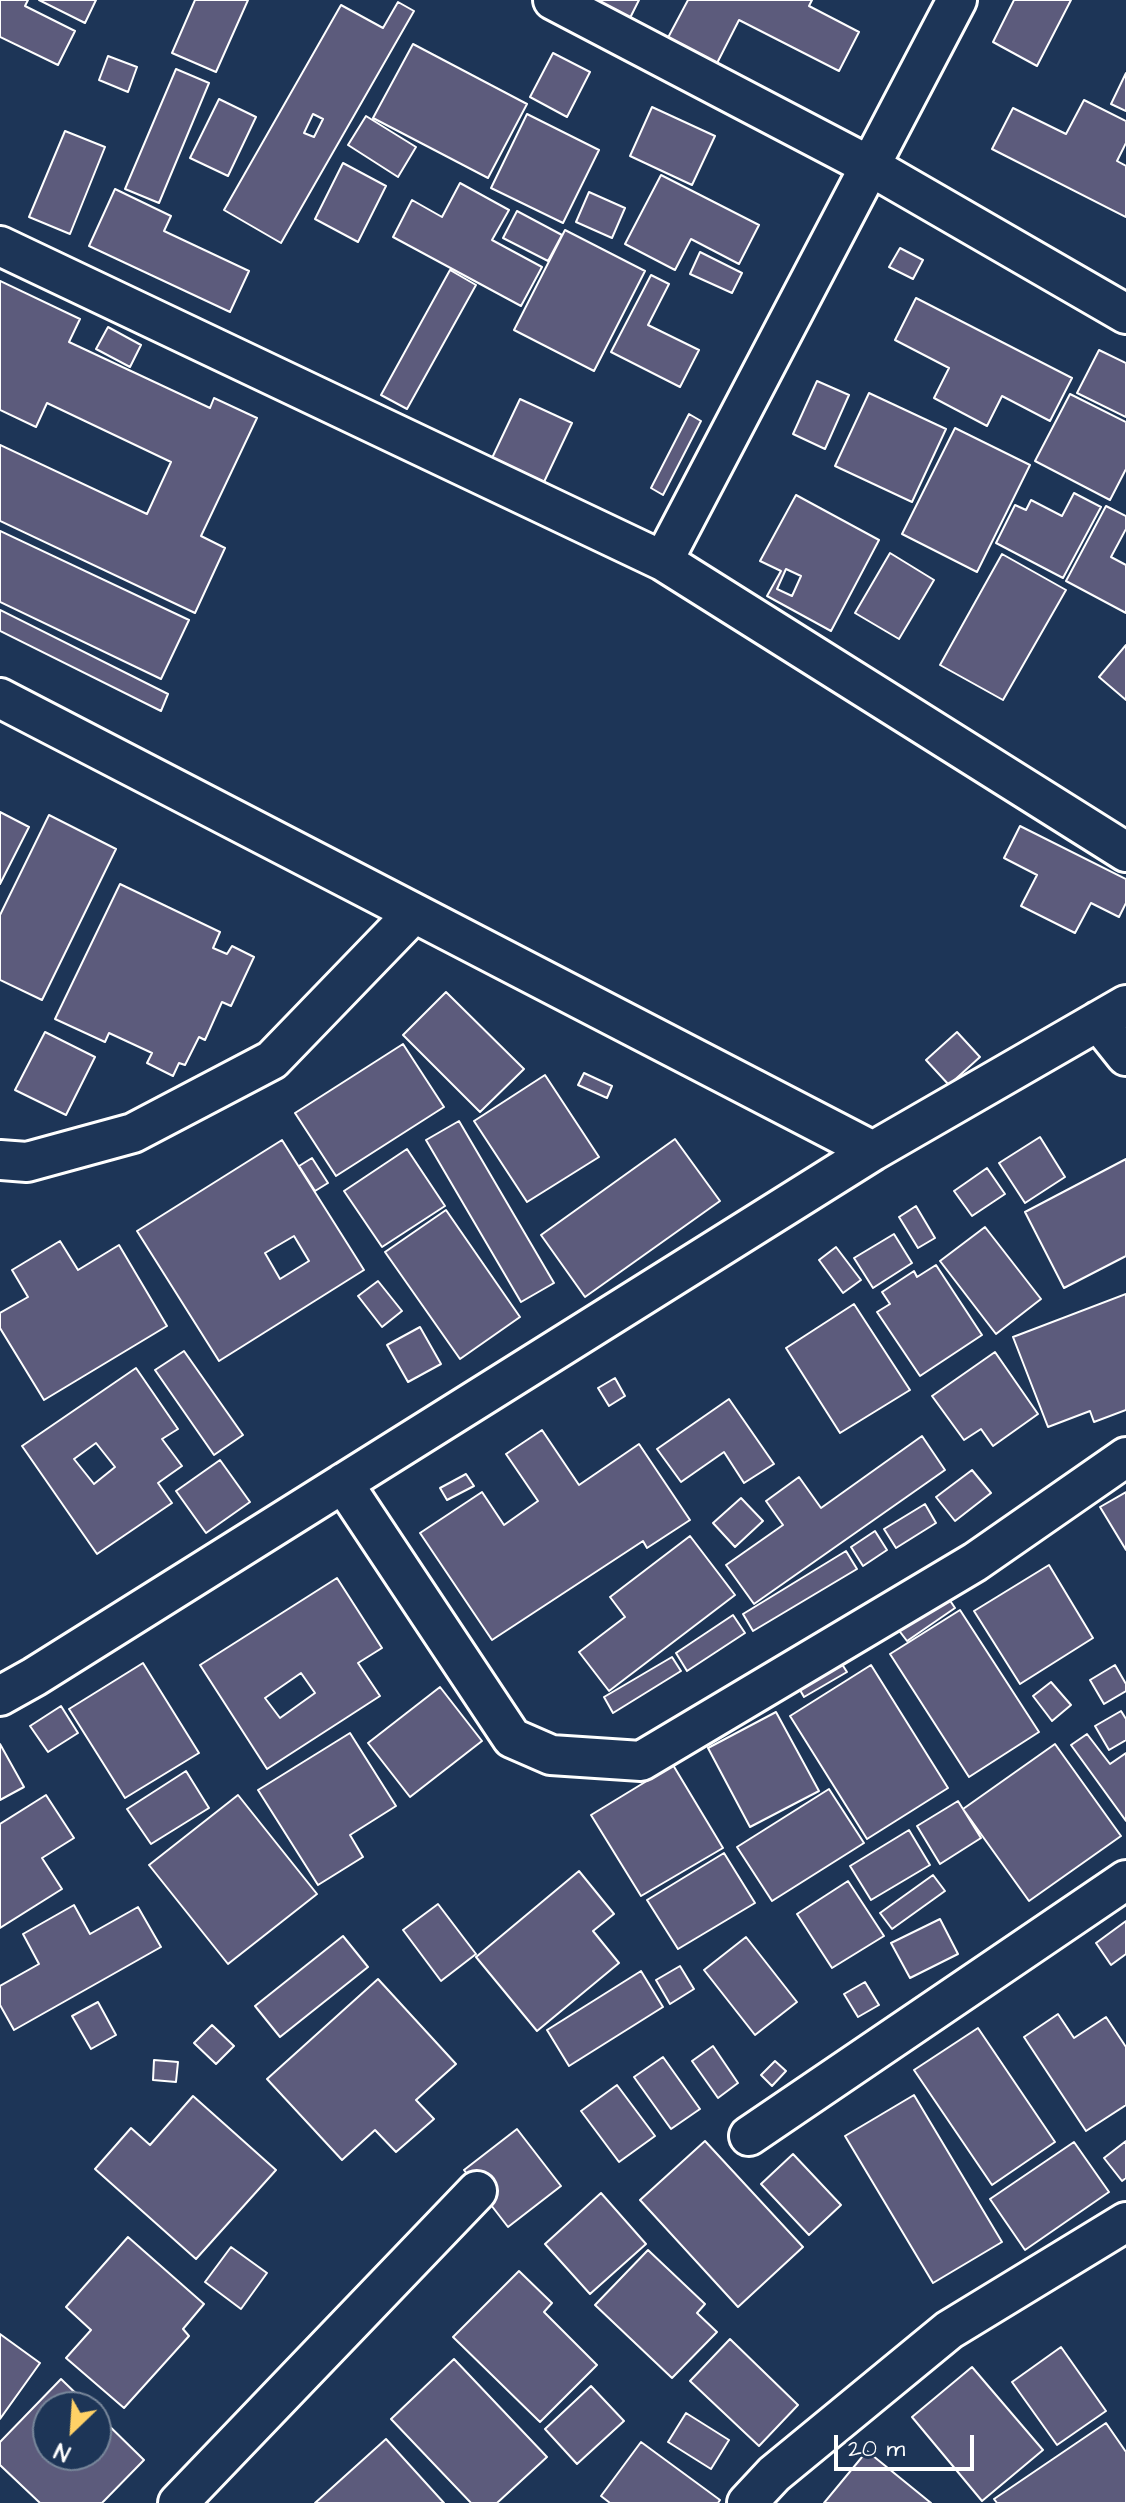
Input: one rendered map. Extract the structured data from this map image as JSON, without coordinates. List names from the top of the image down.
{
  "scale_bar": "20 m",
  "north": "bottom left"
}
